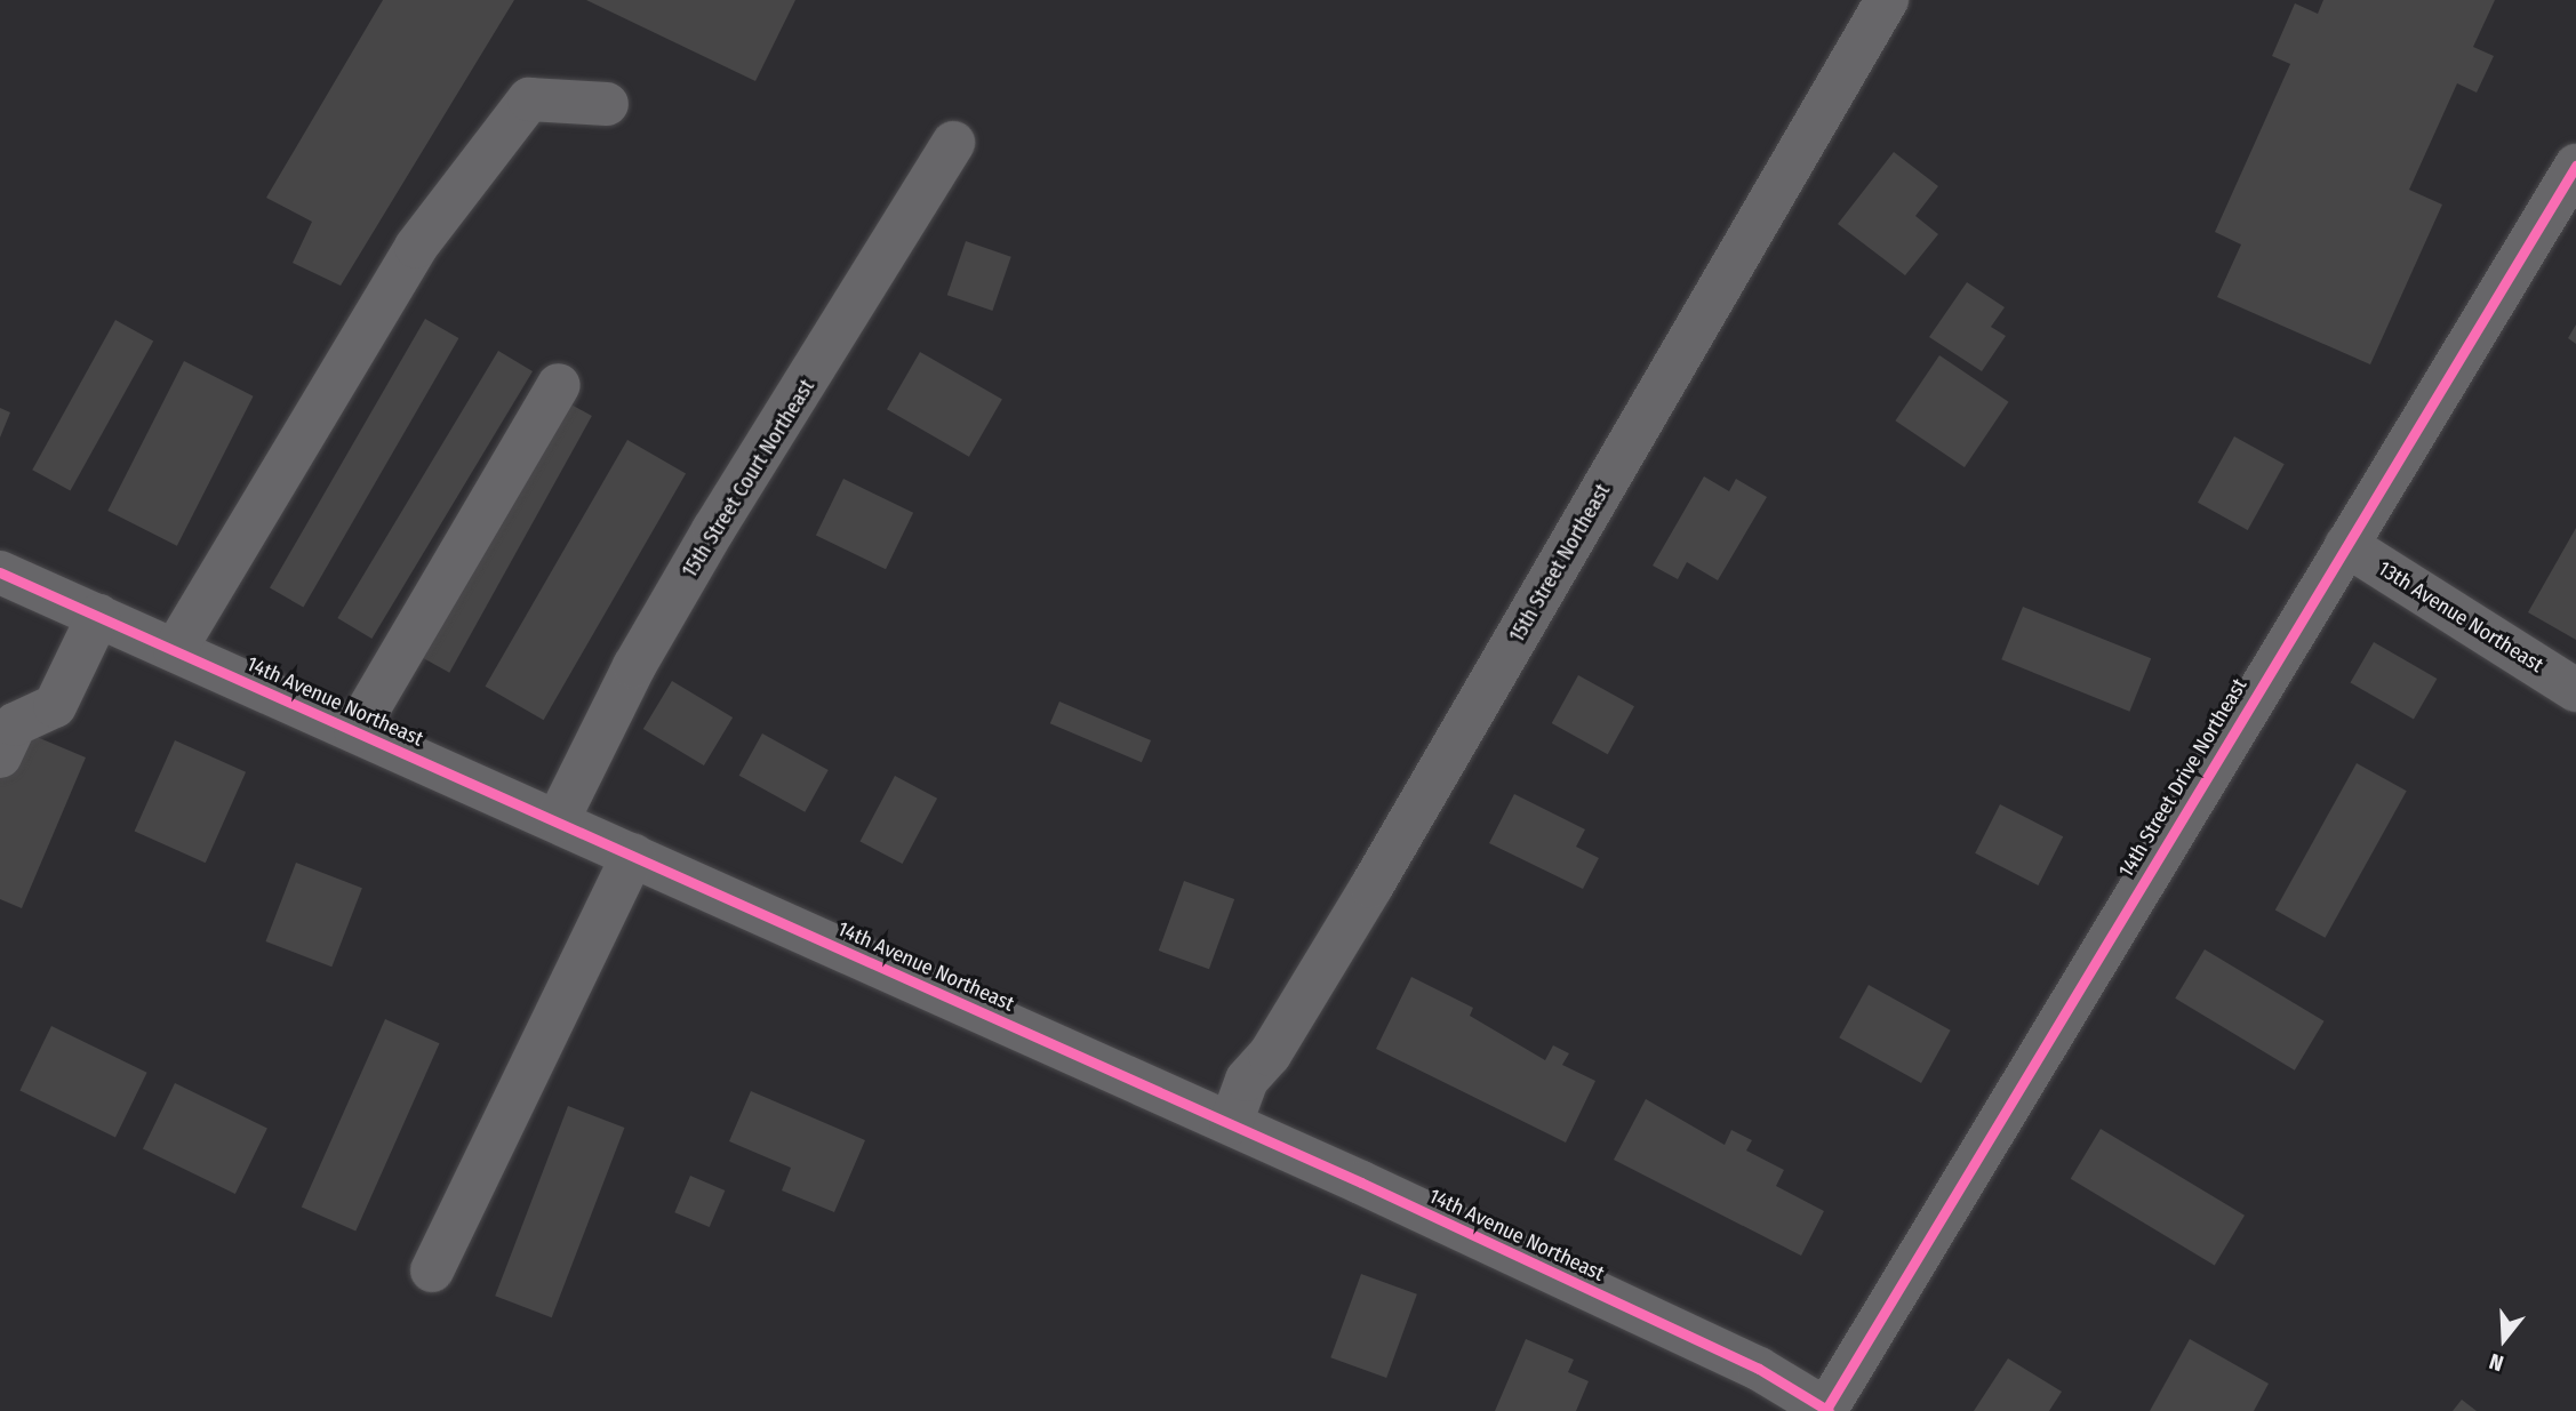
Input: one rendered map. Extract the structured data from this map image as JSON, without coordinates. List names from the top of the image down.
{
  "streets": {
    "street": [
      "15th Street Court Northeast",
      "15th Street Northeast",
      "13th Avenue Northeast",
      "14th Avenue Northeast",
      "14th Street Drive Northeast"
    ]
  },
  "crossings": [
    ["15th Street Court Northeast", "14th Avenue Northeast"],
    ["15th Street Northeast", "14th Avenue Northeast"],
    ["13th Avenue Northeast", "14th Street Drive Northeast"],
    ["14th Avenue Northeast", "14th Street Drive Northeast"]
  ],
  "north": "bottom"
}
